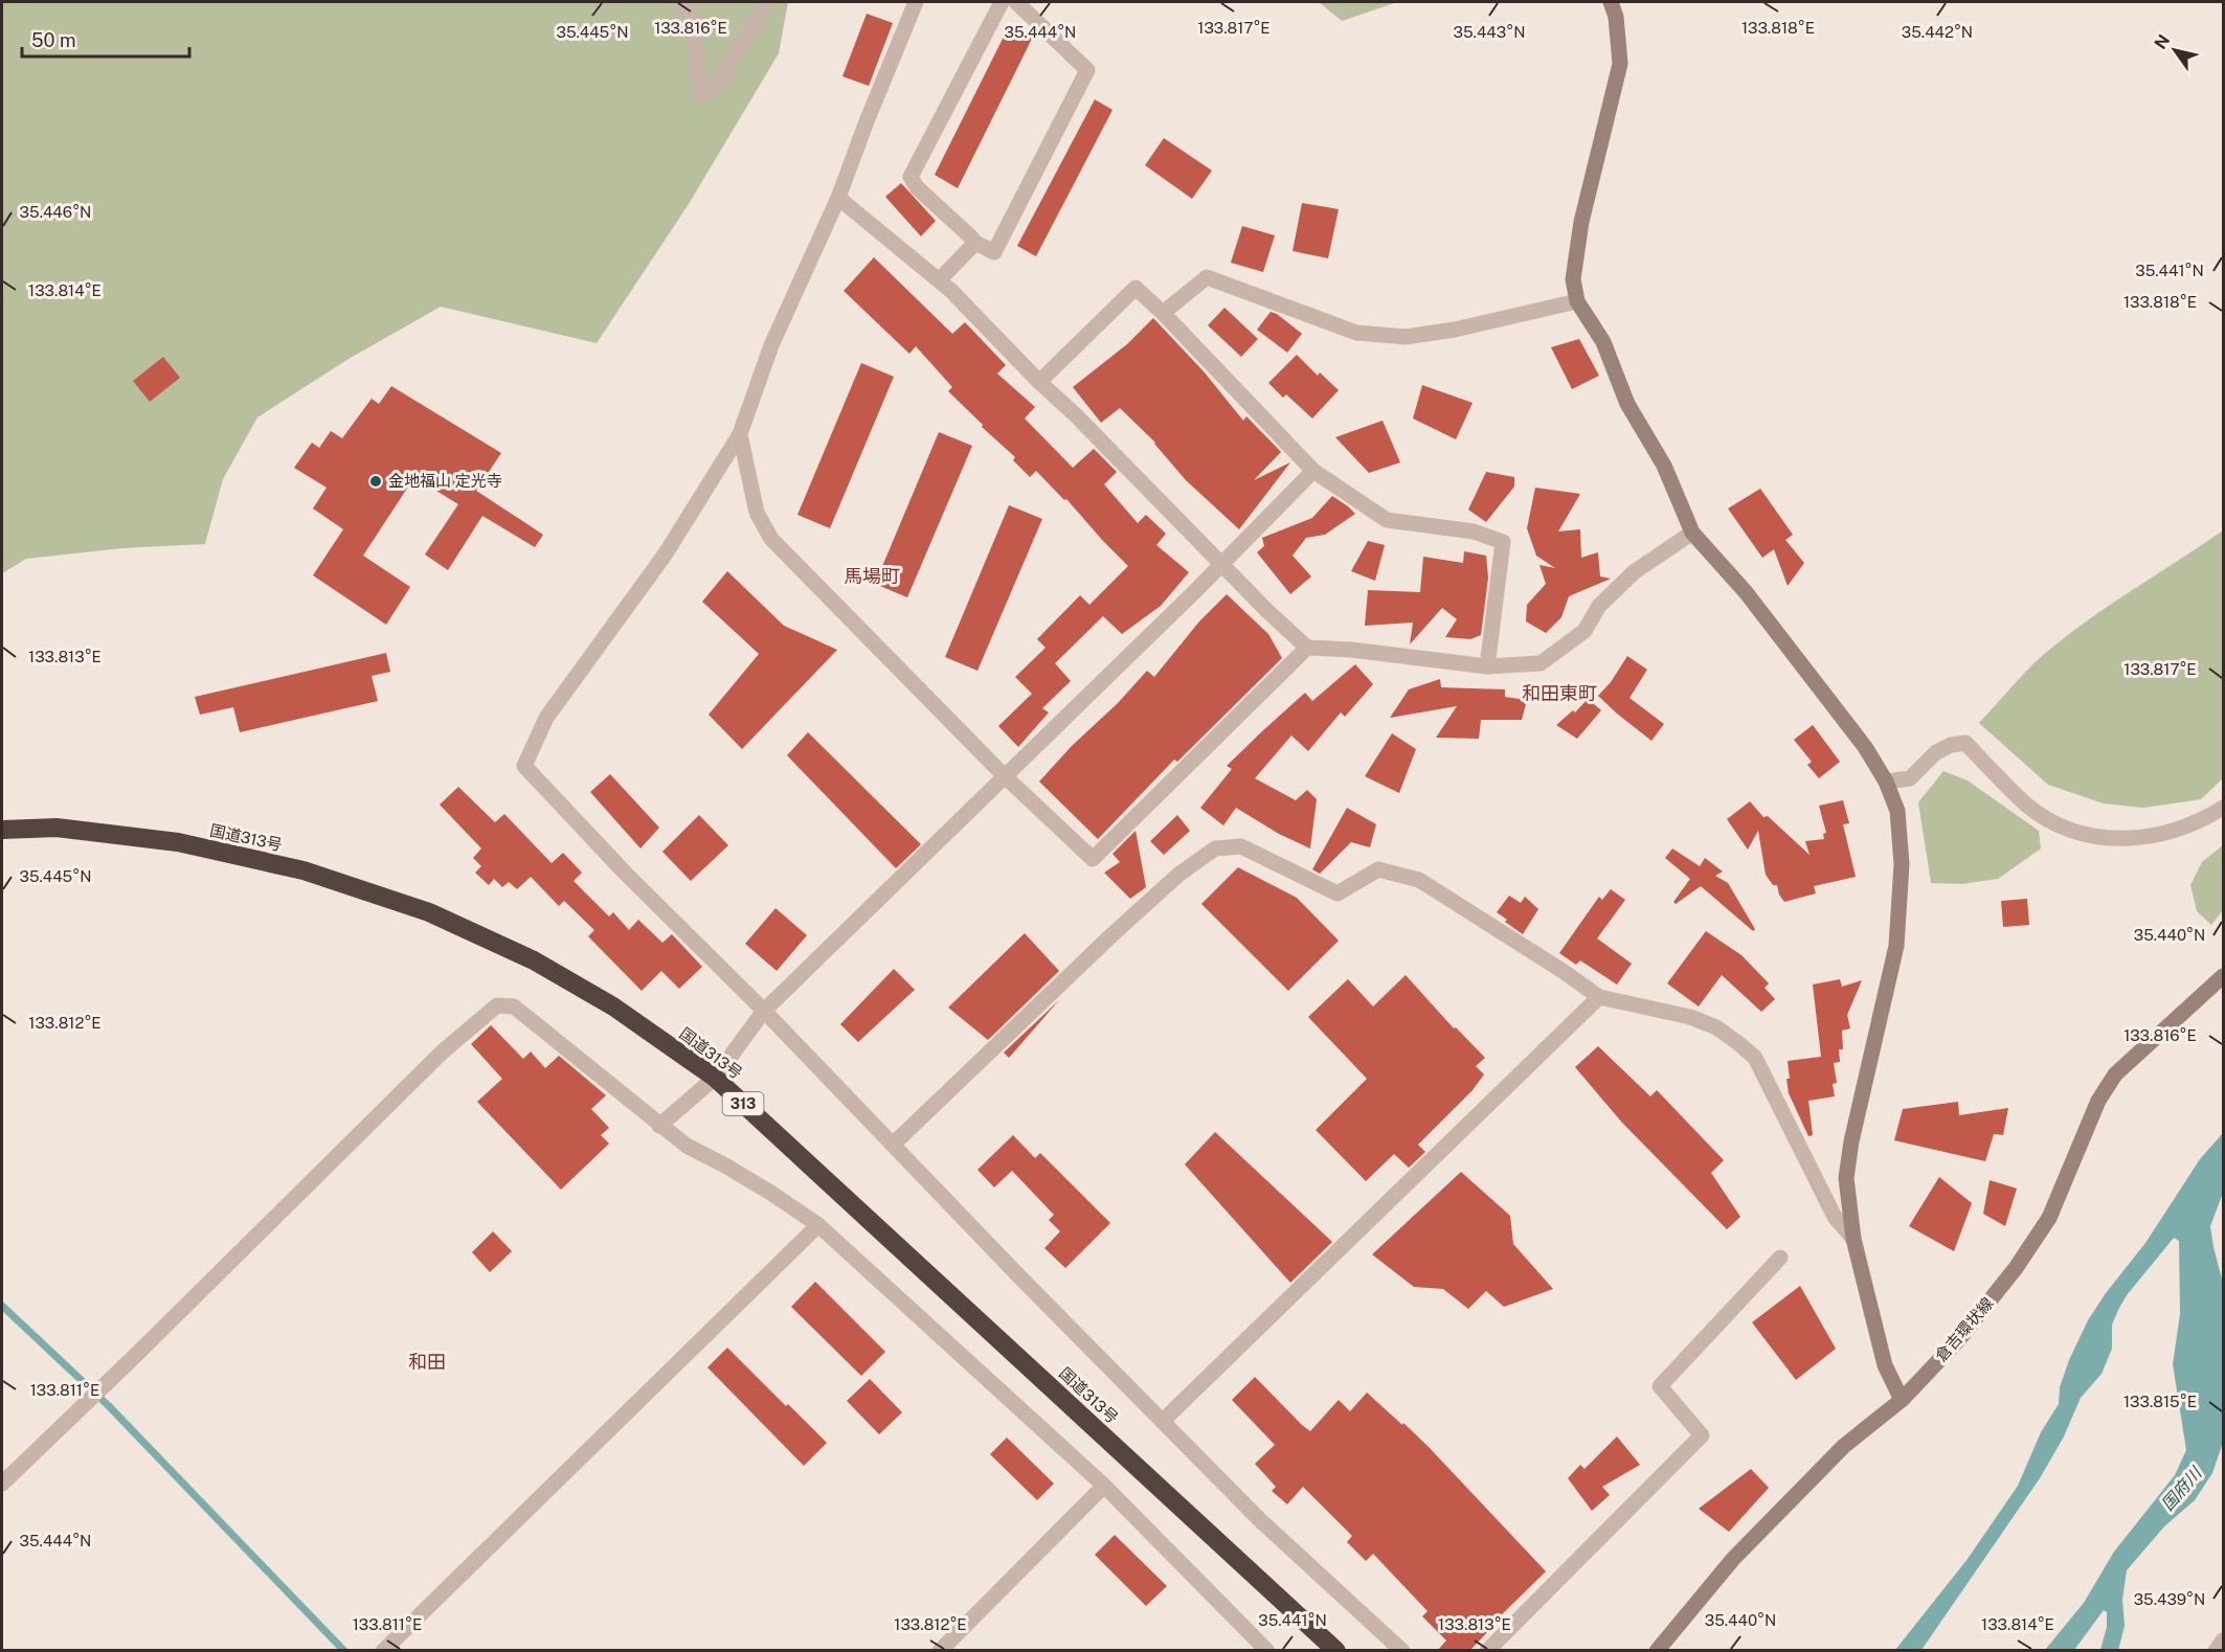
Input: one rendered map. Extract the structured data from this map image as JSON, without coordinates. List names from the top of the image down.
{
  "streets": {
    "highway": ["国道313号", "313"],
    "street": ["倉吉環状線"]
  },
  "districts": ["馬場町", "和田東町", "和田"],
  "water": ["国府川"],
  "places": ["金地福山 定光寺"],
  "scale_bar": "50 m",
  "north": "top left",
  "coordinates": [
    "133.816°E",
    "133.817°E",
    "133.818°E",
    "35.445°N",
    "35.444°N",
    "35.443°N",
    "35.442°N",
    "35.446°N",
    "35.441°N",
    "133.814°E",
    "133.813°E",
    "35.440°N",
    "133.812°E",
    "133.811°E",
    "133.815°E",
    "35.439°N"
  ]
}
